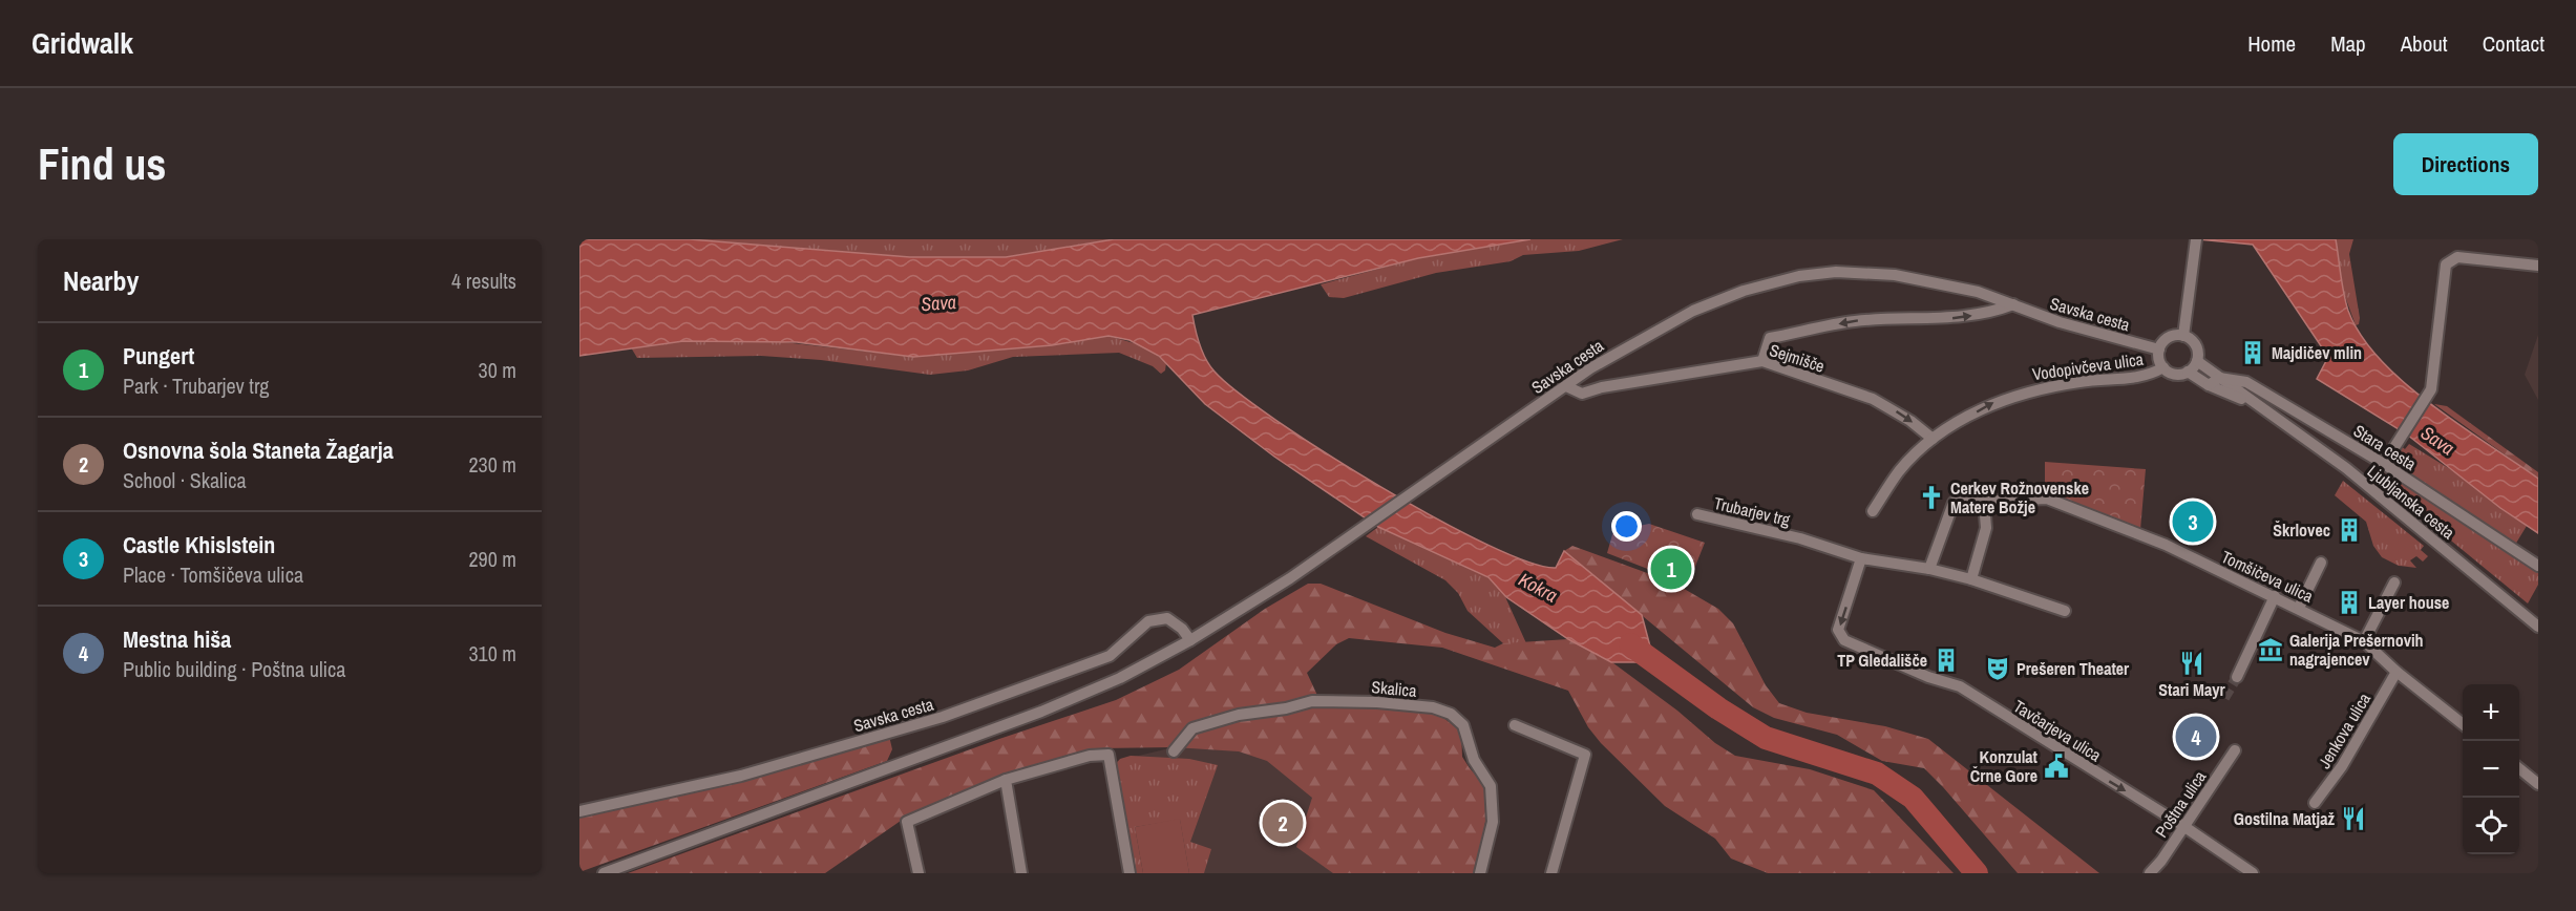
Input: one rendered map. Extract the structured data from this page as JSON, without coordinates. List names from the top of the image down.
{
  "streets": {
    "street": [
      "Savska cesta",
      "Sejmišče",
      "Vodopivčeva ulica",
      "Stara cesta",
      "Ljubljanska cesta",
      "Trubarjev trg",
      "Tomšičeva ulica",
      "Skalica",
      "Tavčarjeva ulica",
      "Jenkova ulica",
      "Poštna ulica"
    ]
  },
  "crossings": [
    ["Savska cesta", "Sejmišče"],
    ["Savska cesta", "Vodopivčeva ulica"],
    ["Savska cesta", "Ljubljanska cesta"],
    ["Sejmišče", "Vodopivčeva ulica"],
    ["Vodopivčeva ulica", "Ljubljanska cesta"],
    ["Stara cesta", "Ljubljanska cesta"],
    ["Trubarjev trg", "Tomšičeva ulica"],
    ["Trubarjev trg", "Tavčarjeva ulica"],
    ["Tomšičeva ulica", "Jenkova ulica"],
    ["Tavčarjeva ulica", "Poštna ulica"]
  ],
  "one_way": ["Sejmišče", "Vodopivčeva ulica", "Tavčarjeva ulica"],
  "water": ["Sava", "Kokra"],
  "places": {
    "building": [
      "Majdičev mlin",
      "Škrlovec",
      "Layer house",
      "TP Gledališče"
    ],
    "church": ["Cerkev Rožnovenske Matere Božje"],
    "museum": ["Galerija Prešernovih nagrajencev"],
    "restaurant": ["Stari Mayr", "Gostilna Matjaž"],
    "theatre": ["Prešeren Theater"],
    "public building": ["Konzulat Črne Gore"]
  },
  "page": {
    "header": "Gridwalk",
    "nav": [
      "Home",
      "Map",
      "About",
      "Contact"
    ],
    "buttons": "Directions",
    "title": "Find us",
    "heading": ["Nearby", "4 results"],
    "list": [
      {
        "mark": "1",
        "name": "Pungert",
        "note": "Park · Trubarjev trg",
        "value": "30 m"
      },
      {
        "mark": "2",
        "name": "Osnovna šola Staneta Žagarja",
        "note": "School · Skalica",
        "value": "230 m"
      },
      {
        "mark": "3",
        "name": "Castle Khislstein",
        "note": "Place · Tomšičeva ulica",
        "value": "290 m"
      },
      {
        "mark": "4",
        "name": "Mestna hiša",
        "note": "Public building · Poštna ulica",
        "value": "310 m"
      }
    ],
    "pins": [
      "3",
      "1",
      "4",
      "2"
    ],
    "map_buttons": ["+", "−"]
  }
}
